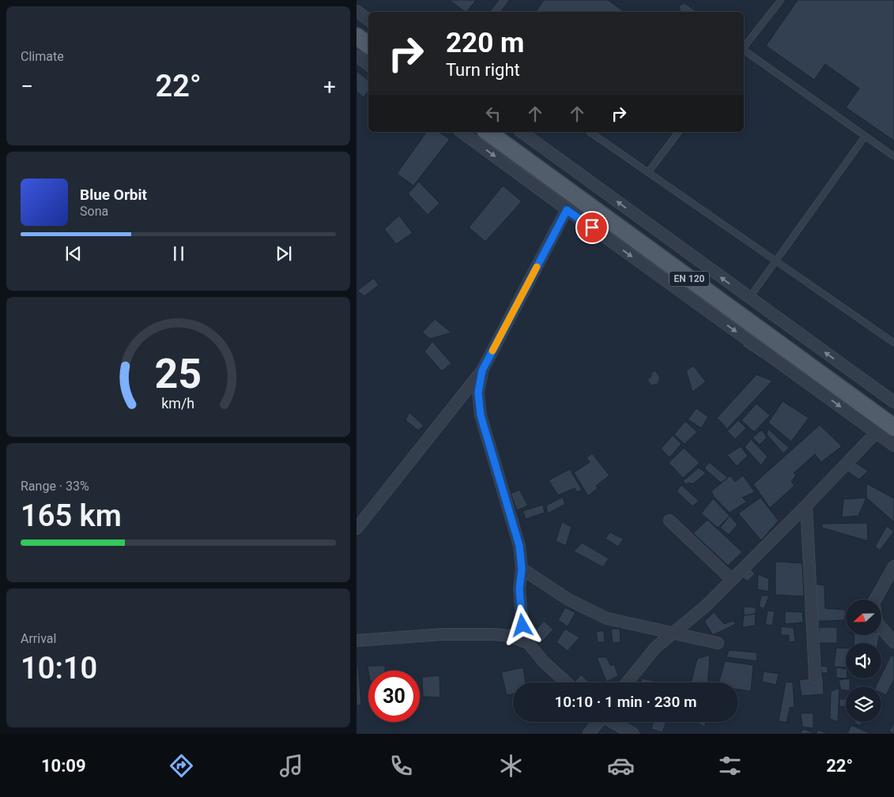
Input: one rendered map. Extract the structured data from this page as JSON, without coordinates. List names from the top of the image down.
{
  "streets": {
    "main road": ["EN 120"]
  },
  "north": "left",
  "page": {
    "tile": [
      "Climate",
      ["Range · 33%", "165 km"],
      ["Arrival", "10:10"]
    ],
    "turn": ["220 m", "Turn right"],
    "heat": ["−", "22°", "+"],
    "song": ["Blue Orbit", "Sona"],
    "limit": "30",
    "trip": "10:10 · 1 min · 230 m",
    "tabs": ["10:09", "22°"],
    "gauge": ["25", "km/h"]
  }
}
